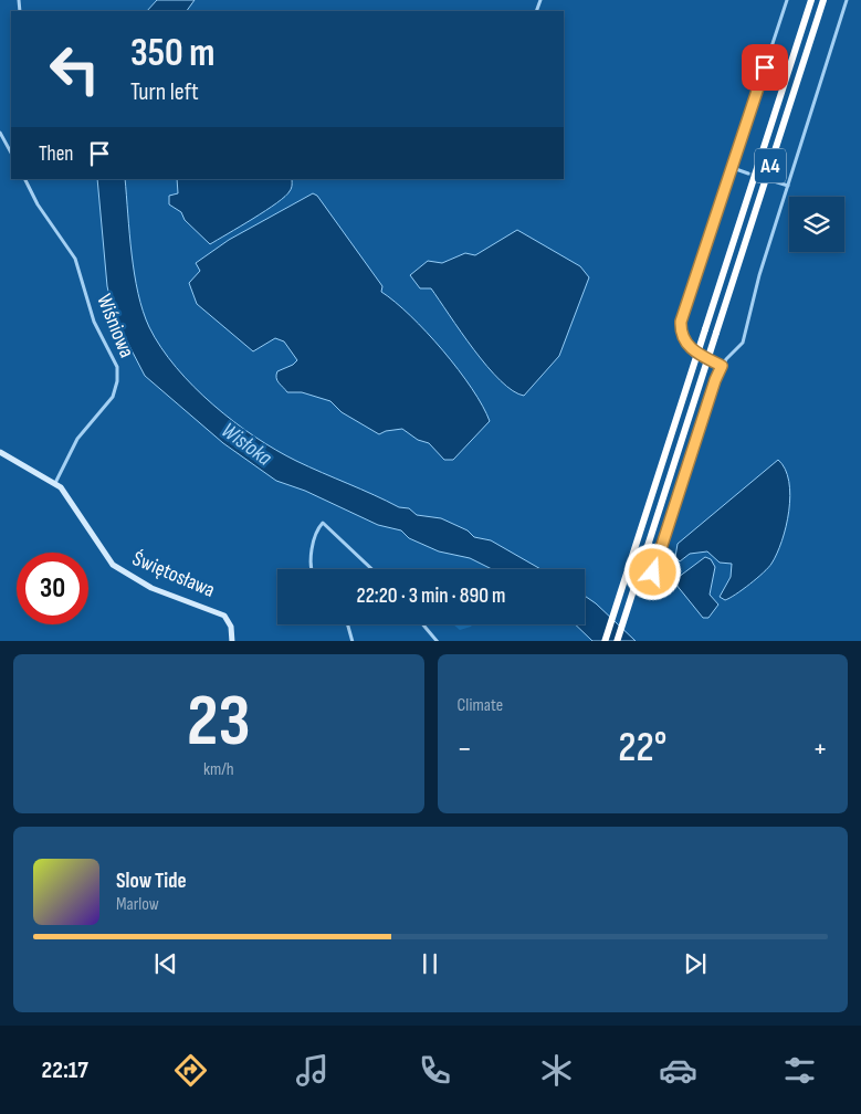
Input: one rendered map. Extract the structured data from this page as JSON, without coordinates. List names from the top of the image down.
{
  "streets": {
    "highway": ["A4"],
    "street": ["Wiśniowa", "Świętosława"]
  },
  "crossings": [
    ["Wiśniowa", "Świętosława"]
  ],
  "water": ["Wisłoka"],
  "page": {
    "turn": ["350 m", "Turn left"],
    "then": "Then",
    "limit": "30",
    "trip": "22:20 · 3 min · 890 m",
    "tile": [
      ["23", "km/h"],
      "Climate"
    ],
    "heat": ["−", "22°", "+"],
    "song": ["Slow Tide", "Marlow"],
    "tabs": "22:17"
  }
}
